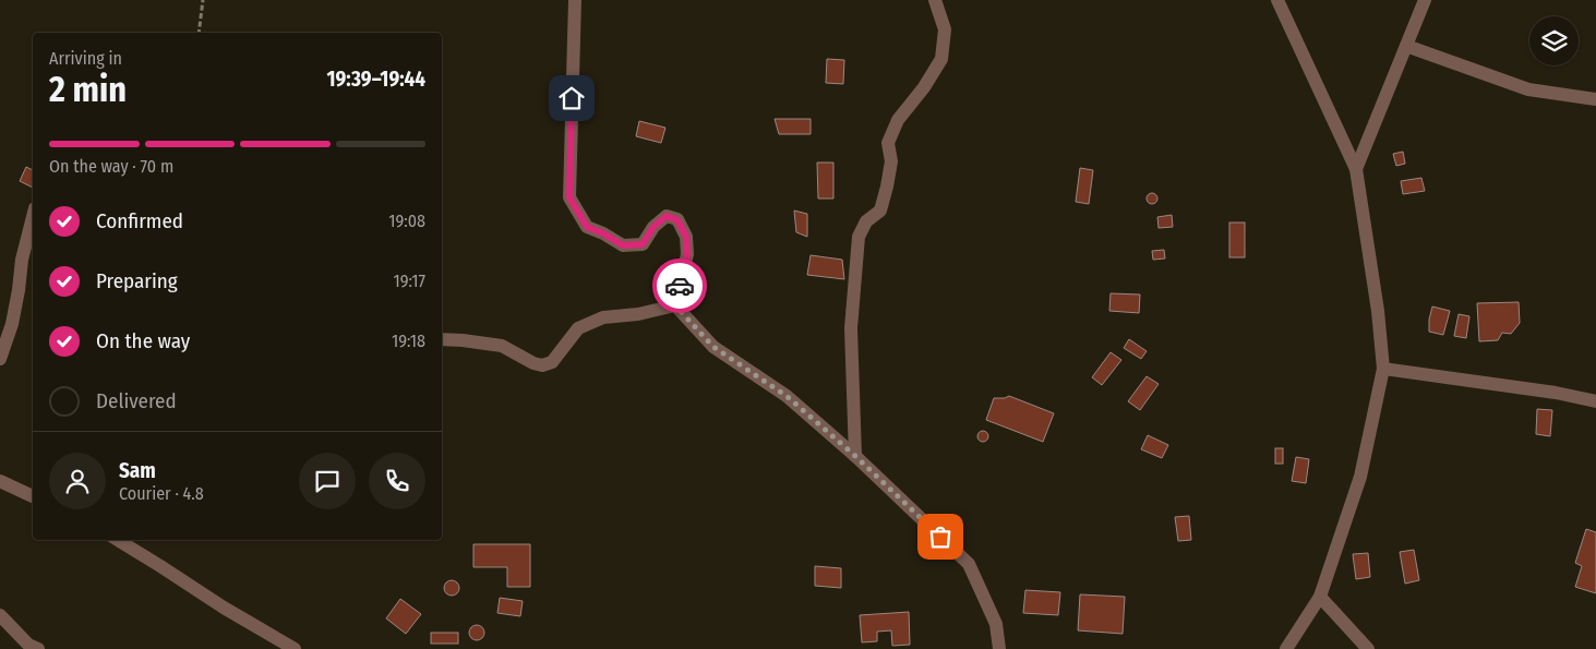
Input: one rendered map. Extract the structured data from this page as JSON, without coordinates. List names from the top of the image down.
{
  "page": {
    "heading": ["2 min", "Arriving in", "19:39–19:44"],
    "panel": ["Sam", "Courier · 4.8"],
    "bar": "On the way · 70 m",
    "list": [
      ["Confirmed", "19:08"],
      ["Preparing", "19:17"],
      ["On the way", "19:18"],
      "Delivered"
    ]
  }
}
